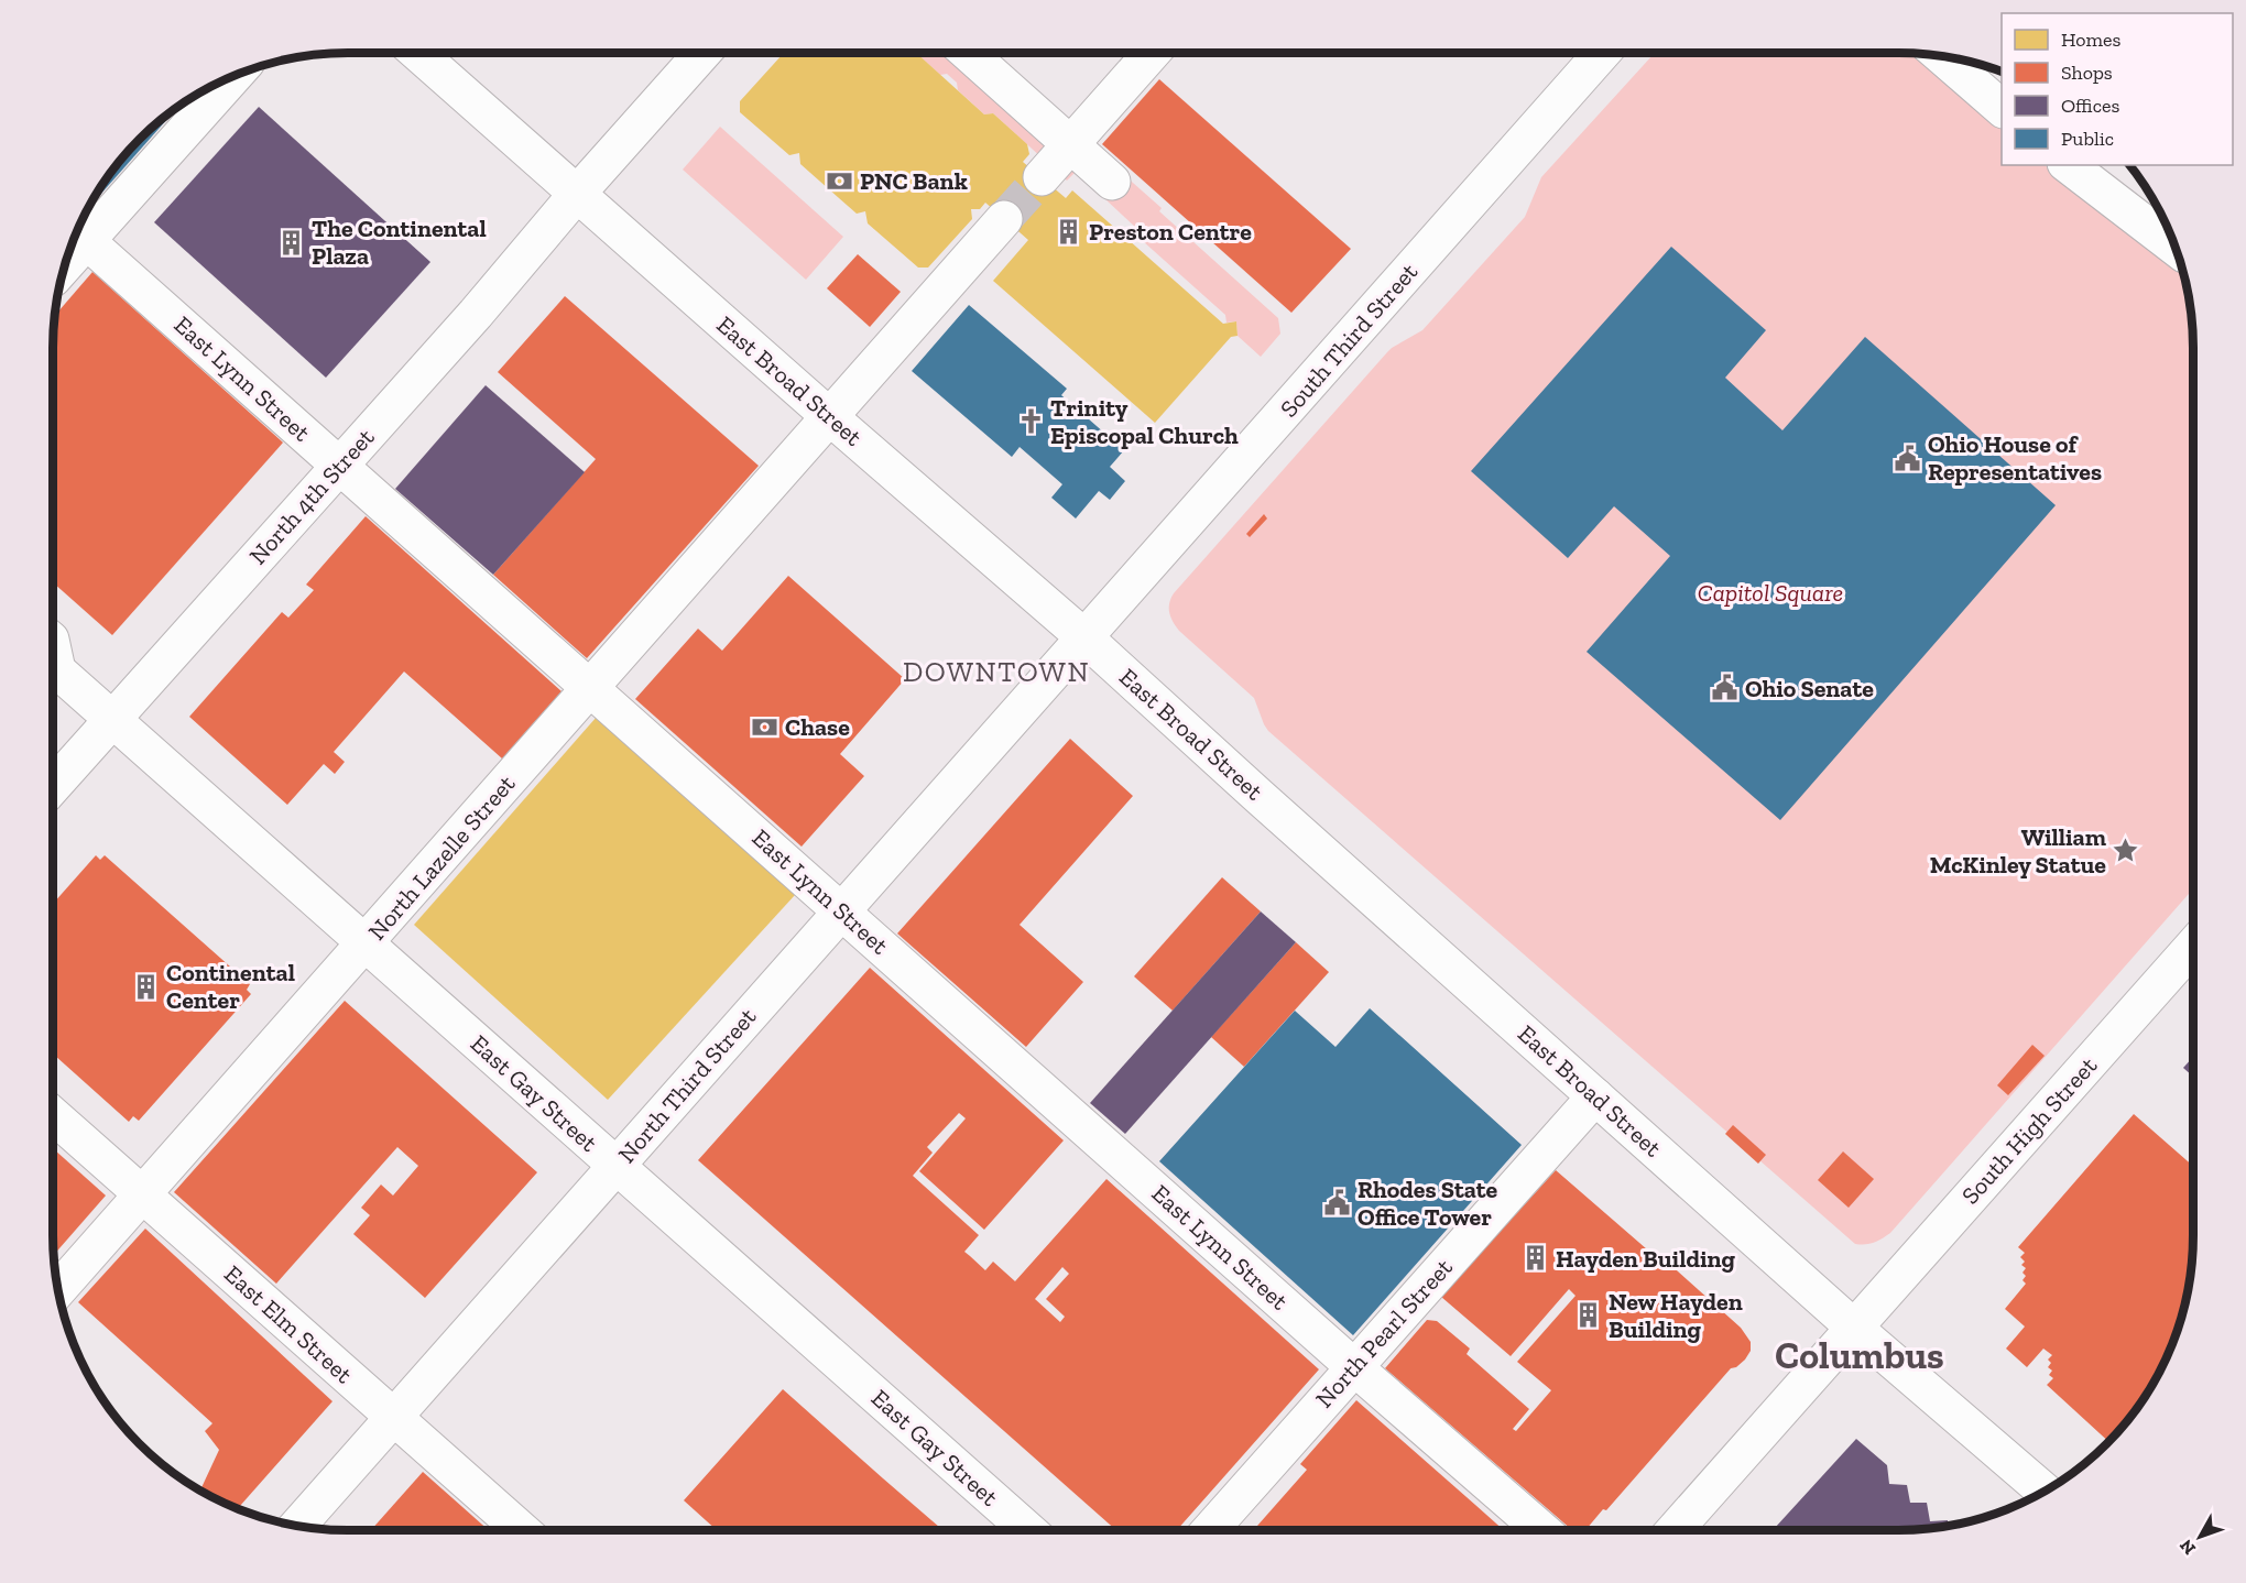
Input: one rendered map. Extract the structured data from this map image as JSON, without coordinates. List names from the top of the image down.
{
  "streets": {
    "main road": [
      "South Third Street",
      "East Lynn Street",
      "East Broad Street",
      "North 4th Street",
      "North Lazelle Street",
      "North Third Street",
      "East Gay Street",
      "South High Street",
      "East Elm Street",
      "North Pearl Street"
    ]
  },
  "crossings": [
    ["South Third Street", "East Broad Street"],
    ["South Third Street", "North Third Street"],
    ["East Lynn Street", "North 4th Street"],
    ["East Lynn Street", "North Lazelle Street"],
    ["East Lynn Street", "North Third Street"],
    ["East Lynn Street", "North Pearl Street"],
    ["East Broad Street", "North 4th Street"],
    ["East Broad Street", "North Lazelle Street"],
    ["East Broad Street", "North Third Street"],
    ["East Broad Street", "South High Street"],
    ["East Broad Street", "North Pearl Street"],
    ["North 4th Street", "East Gay Street"],
    ["North Lazelle Street", "East Gay Street"],
    ["North Lazelle Street", "East Elm Street"],
    ["North Third Street", "East Gay Street"],
    ["North Third Street", "East Elm Street"]
  ],
  "districts": ["DOWNTOWN", "Columbus"],
  "parks": ["Capitol Square"],
  "places": {
    "bank": ["PNC Bank", "Chase"],
    "building": [
      "Preston Centre",
      "The Continental Plaza",
      "Continental Center",
      "Hayden Building",
      "New Hayden Building"
    ],
    "church": ["Trinity Episcopal Church"],
    "public building": ["Ohio House of Representatives", "Ohio Senate", "Rhodes State Office Tower"],
    "place": ["William McKinley Statue"]
  },
  "legend": [
    "Homes",
    "Shops",
    "Offices",
    "Public"
  ],
  "north": "bottom left"
}
